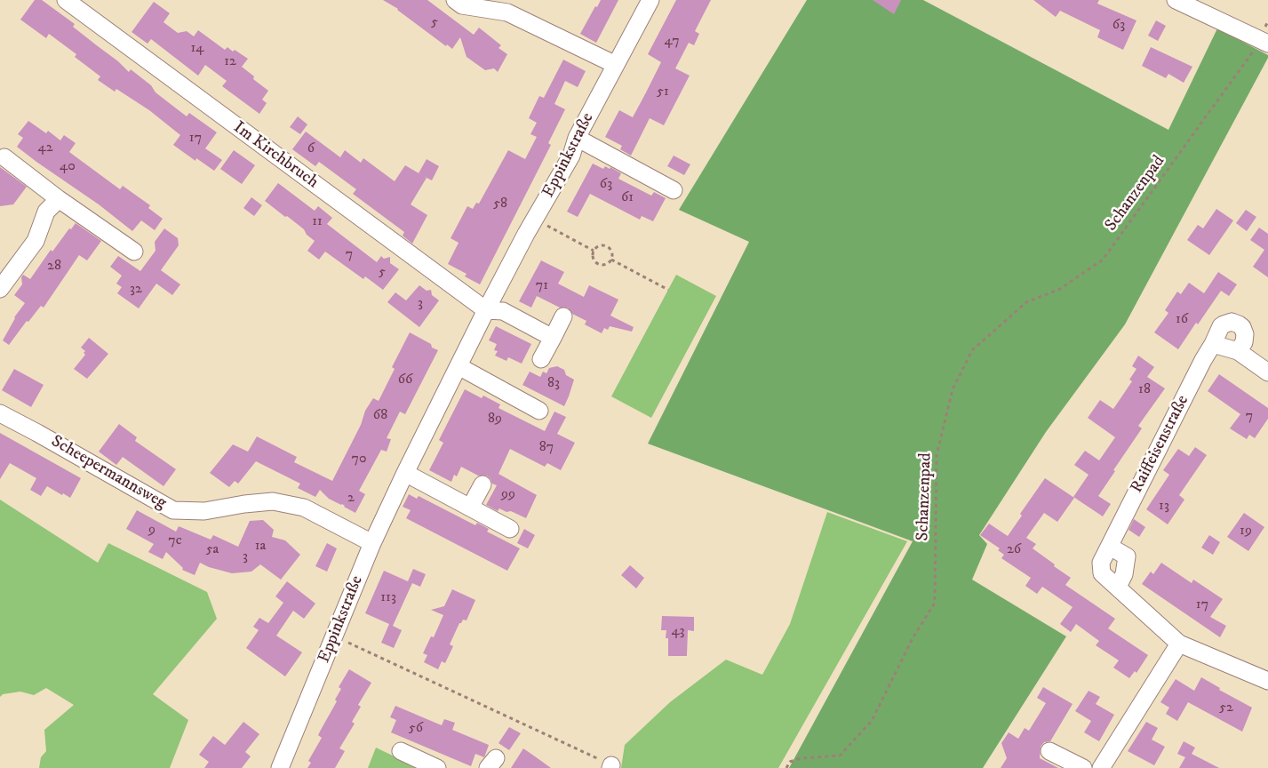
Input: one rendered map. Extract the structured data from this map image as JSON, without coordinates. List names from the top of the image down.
{
  "streets": {
    "street": [
      "Im Kirchbruch",
      "Eppinkstraße",
      "Raiffeisenstraße",
      "Scheepermannsweg"
    ],
    "path": ["Schanzenpad"]
  },
  "crossings": [
    ["Im Kirchbruch", "Eppinkstraße"],
    ["Eppinkstraße", "Scheepermannsweg"]
  ],
  "house_numbers": [
    "5",
    "63",
    "47",
    "14",
    "12",
    "51",
    "17",
    "42",
    "6",
    "40",
    "63",
    "61",
    "58",
    "11",
    "7",
    "28",
    "5",
    "71",
    "32",
    "3",
    "16",
    "66",
    "83",
    "18",
    "68",
    "7",
    "89",
    "87",
    "70",
    "99",
    "2",
    "13",
    "9",
    "19",
    "7c",
    "1a",
    "5a",
    "26",
    "3",
    "113",
    "17",
    "43",
    "52",
    "56"
  ]
}
